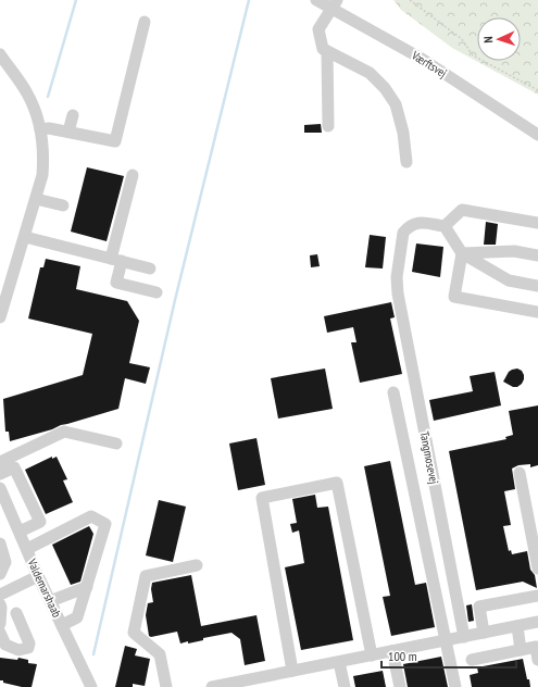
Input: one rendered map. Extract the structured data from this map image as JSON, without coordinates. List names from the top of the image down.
{
  "streets": {
    "street": ["Værftsvej", "Tangmosevej", "Valdemarshaab"]
  },
  "scale_bar": "100 m",
  "north": "left"
}
